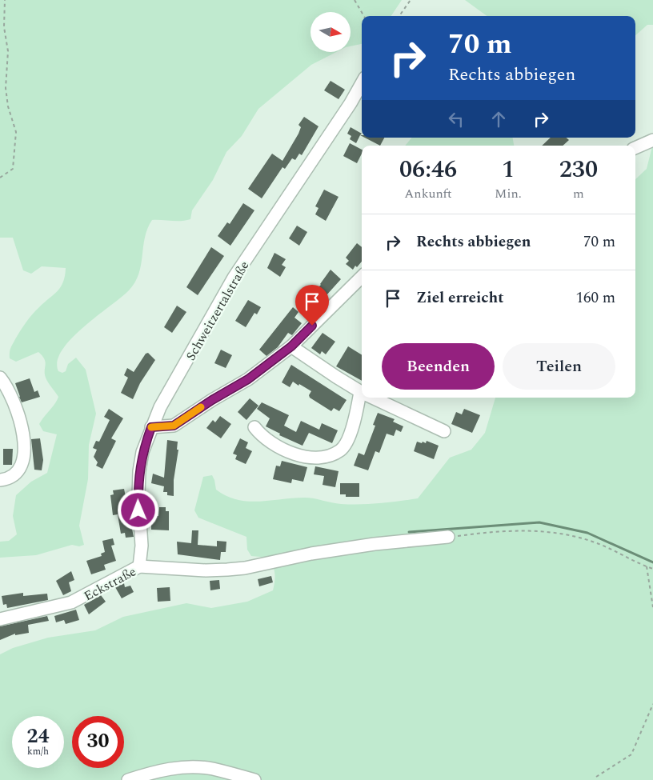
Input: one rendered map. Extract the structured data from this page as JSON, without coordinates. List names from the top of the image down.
{
  "streets": {
    "street": ["Schweitzertalstraße", "Eckstraße"]
  },
  "crossings": [
    ["Schweitzertalstraße", "Eckstraße"]
  ],
  "north": "right",
  "page": {
    "turn": ["70 m", "Rechts abbiegen"],
    "eta": [
      "06:46",
      "Ankunft",
      "1",
      "Min.",
      "230",
      "m"
    ],
    "list": [
      {
        "name": "Rechts abbiegen",
        "value": "70 m"
      },
      {
        "name": "Ziel erreicht",
        "value": "160 m"
      }
    ],
    "buttons": ["Beenden", "Teilen"],
    "speed": "24 km/h",
    "limit": "30"
  }
}
